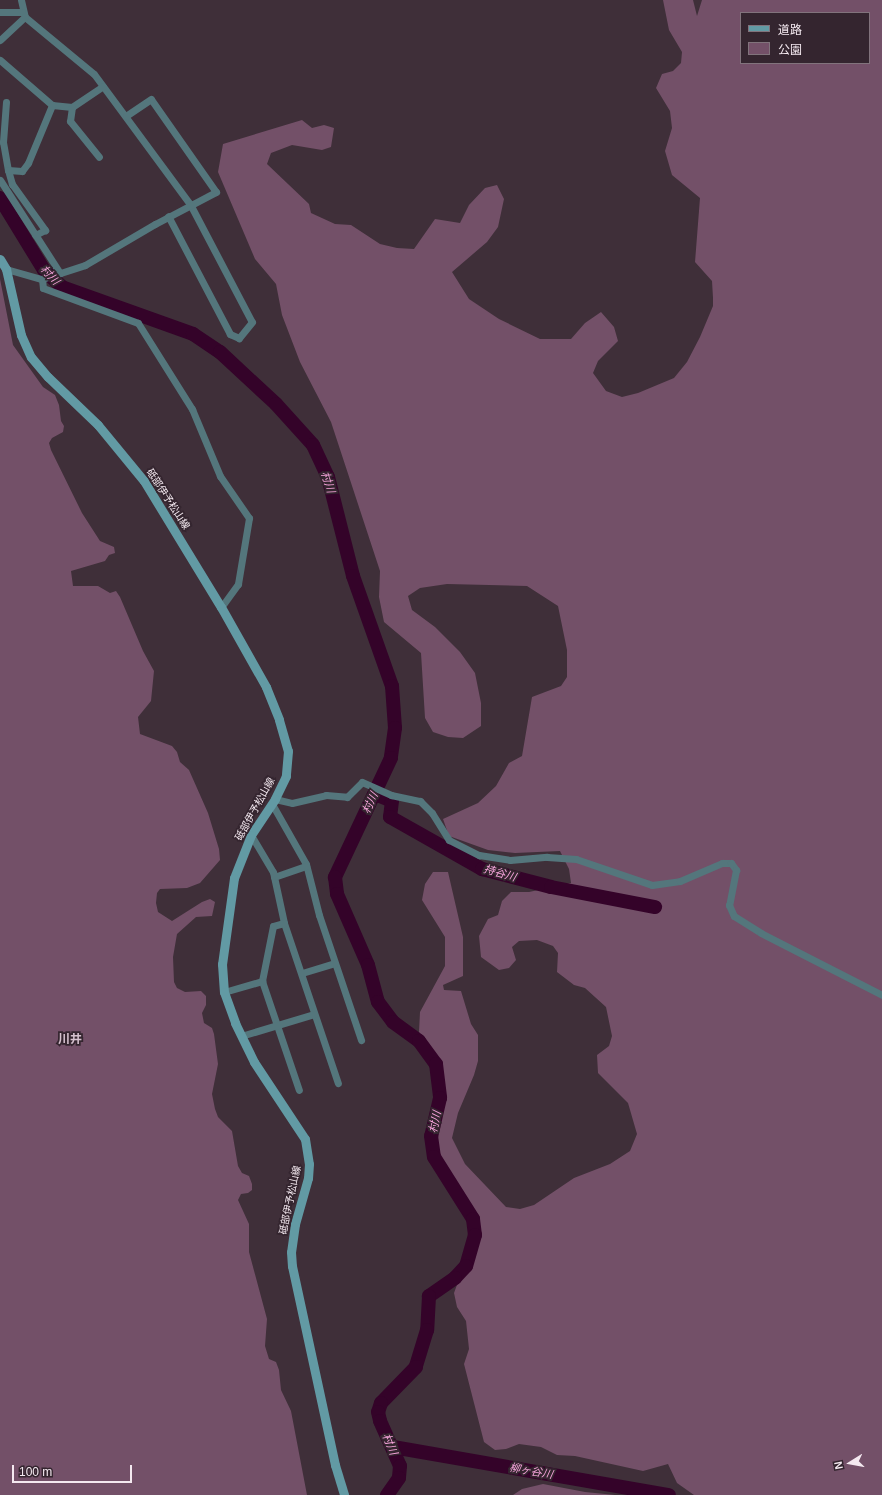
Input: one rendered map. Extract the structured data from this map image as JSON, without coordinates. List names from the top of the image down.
{
  "streets": {
    "main road": ["砥部伊予松山線"]
  },
  "districts": ["川井"],
  "water": ["村川", "持谷川", "柳ヶ谷川"],
  "legend": ["道路", "公園"],
  "scale_bar": "100 m",
  "north": "left"
}
